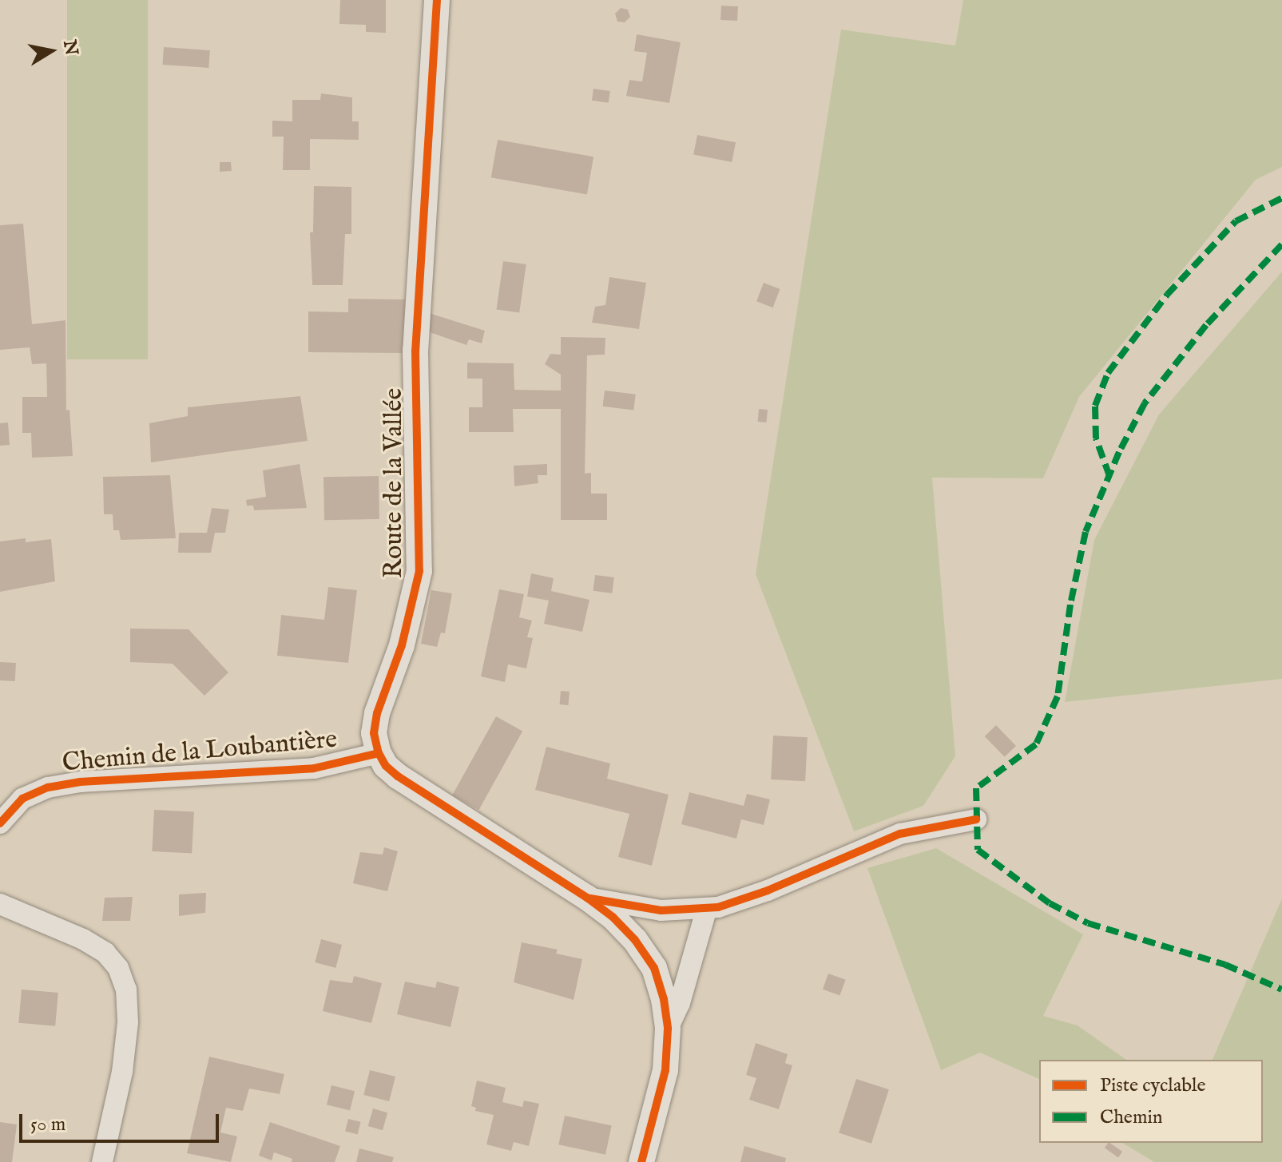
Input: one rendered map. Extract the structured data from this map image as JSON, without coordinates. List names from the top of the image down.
{
  "streets": {
    "street": ["Route de la Vallée", "Chemin de la Loubantière"]
  },
  "crossings": [
    ["Route de la Vallée", "Chemin de la Loubantière"]
  ],
  "legend": ["Piste cyclable", "Chemin"],
  "scale_bar": "50 m",
  "north": "right"
}
